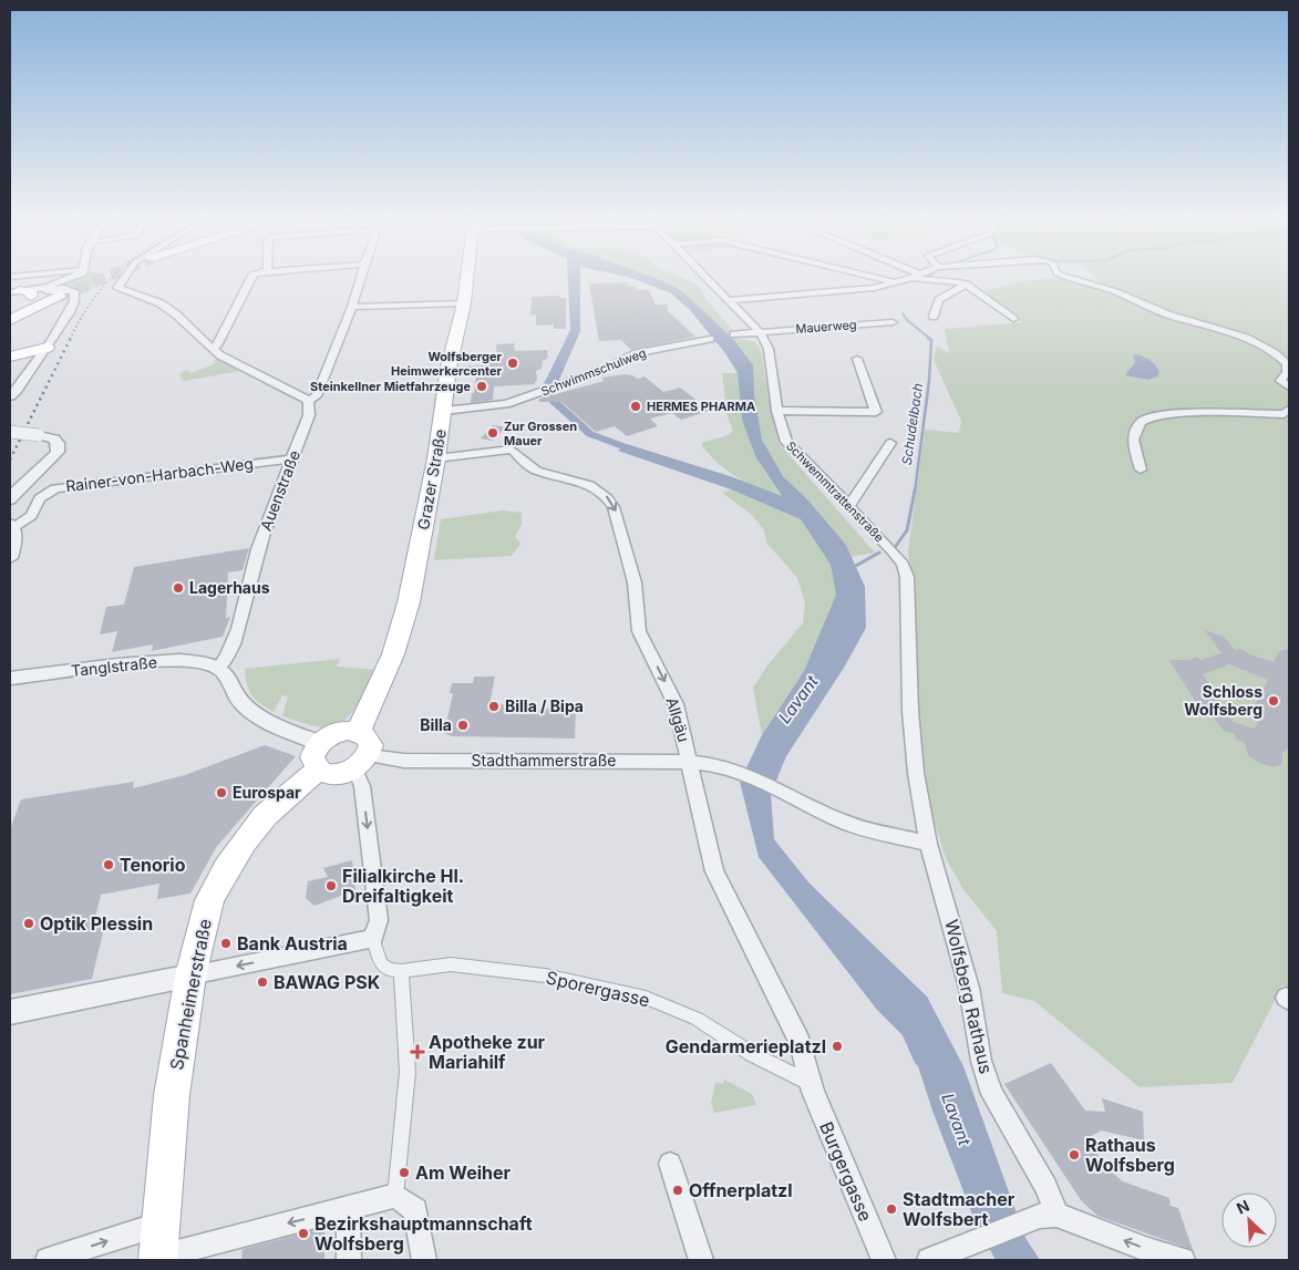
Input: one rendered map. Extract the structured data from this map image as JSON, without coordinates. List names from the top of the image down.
{
  "streets": {
    "main road": ["Grazer Straße", "Spanheimerstraße"],
    "street": [
      "Mauerweg",
      "Schwimmschulweg",
      "Rainer-von-Harbach-Weg",
      "Auenstraße",
      "Schwemmtrattenstraße",
      "Tanglstraße",
      "Allgäu",
      "Stadthammerstraße",
      "Sporergasse",
      "Wolfsberg Rathaus",
      "Burgergasse"
    ]
  },
  "crossings": [
    ["Mauerweg", "Schwemmtrattenstraße"],
    ["Schwimmschulweg", "Grazer Straße"],
    ["Rainer-von-Harbach-Weg", "Auenstraße"],
    ["Grazer Straße", "Allgäu"],
    ["Grazer Straße", "Stadthammerstraße"],
    ["Grazer Straße", "Spanheimerstraße"],
    ["Auenstraße", "Tanglstraße"],
    ["Schwemmtrattenstraße", "Stadthammerstraße"],
    ["Schwemmtrattenstraße", "Wolfsberg Rathaus"],
    ["Allgäu", "Stadthammerstraße"],
    ["Allgäu", "Sporergasse"],
    ["Allgäu", "Burgergasse"],
    ["Stadthammerstraße", "Spanheimerstraße"],
    ["Sporergasse", "Burgergasse"]
  ],
  "one_way": ["Allgäu"],
  "water": ["Schudelbach", "Lavant"],
  "places": {
    "other": [
      "Wolfsberger Heimwerkercenter",
      "Steinkellner Mietfahrzeuge",
      "HERMES PHARMA",
      "Zur Grossen Mauer",
      "Lagerhaus",
      "Schloss Wolfsberg",
      "Billa / Bipa",
      "Billa",
      "Eurospar",
      "Tenorio",
      "Filialkirche Hl. Dreifaltigkeit",
      "Optik Plessin",
      "Bank Austria",
      "BAWAG PSK",
      "Gendarmerieplatzl",
      "Rathaus Wolfsberg",
      "Am Weiher",
      "Offnerplatzl",
      "Stadtmacher Wolfsbert",
      "Bezirkshauptmannschaft Wolfsberg"
    ],
    "health": ["Apotheke zur Mariahilf"]
  },
  "north": "top left"
}
